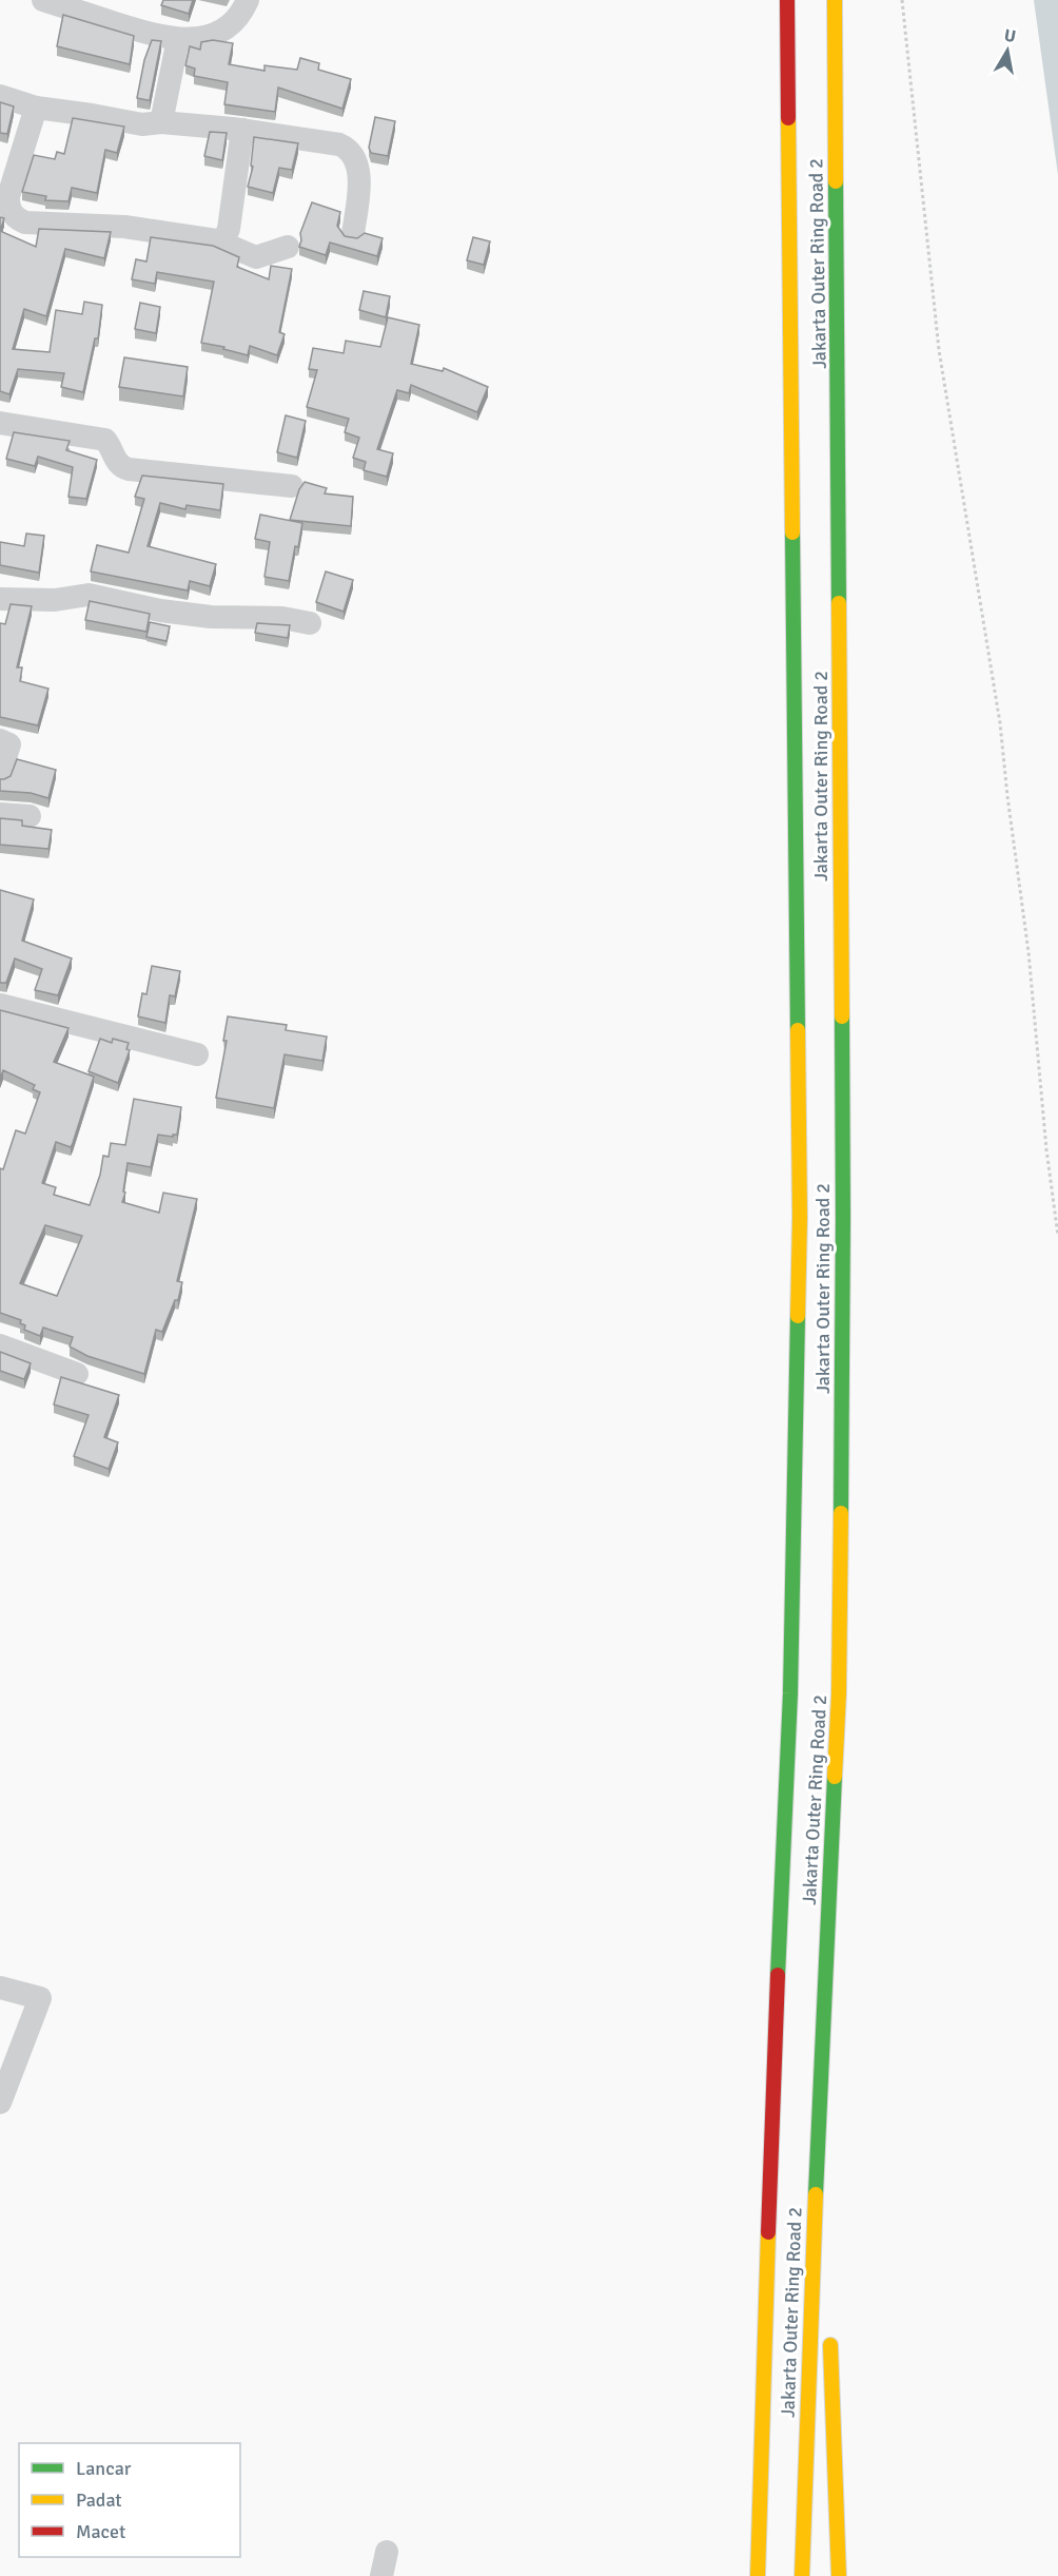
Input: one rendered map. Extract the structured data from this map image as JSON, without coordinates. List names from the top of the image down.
{
  "streets": {
    "highway": ["Jakarta Outer Ring Road 2"]
  },
  "legend": ["Lancar", "Padat", "Macet"],
  "north": "top"
}
